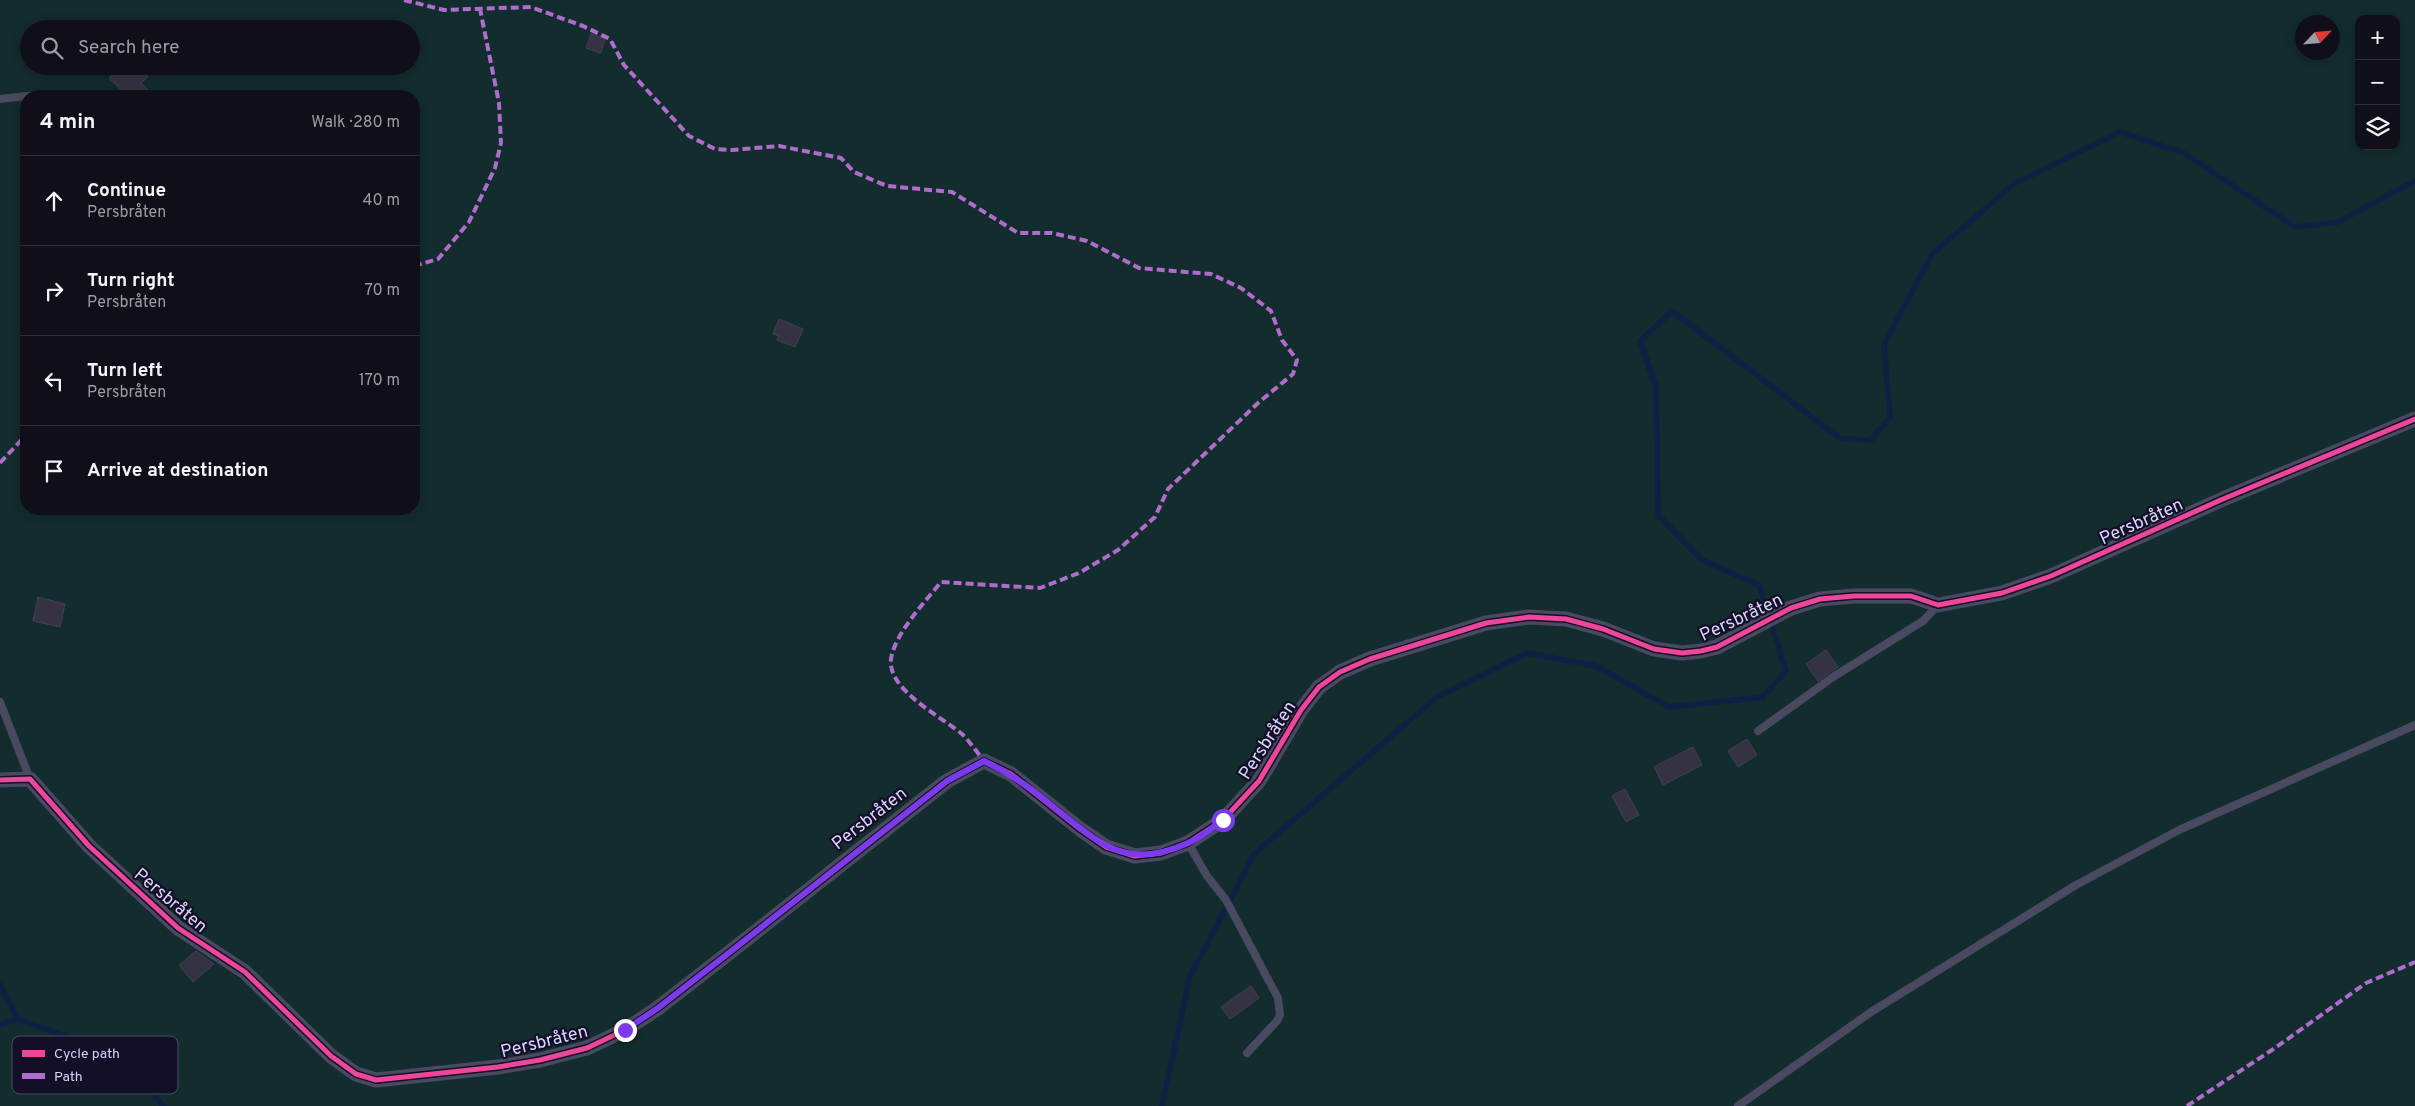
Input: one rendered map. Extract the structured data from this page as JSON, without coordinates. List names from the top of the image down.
{
  "streets": {
    "street": ["Persbråten"]
  },
  "legend": ["Cycle path", "Path"],
  "north": "top right",
  "page": {
    "map_buttons": ["+", "−"],
    "search": "Search here",
    "heading": ["4 min", "Walk · 280 m"],
    "list": [
      ["Continue", "Persbråten", "40 m"],
      ["Turn right", "Persbråten", "70 m"],
      ["Turn left", "Persbråten", "170 m"],
      "Arrive at destination"
    ]
  }
}
